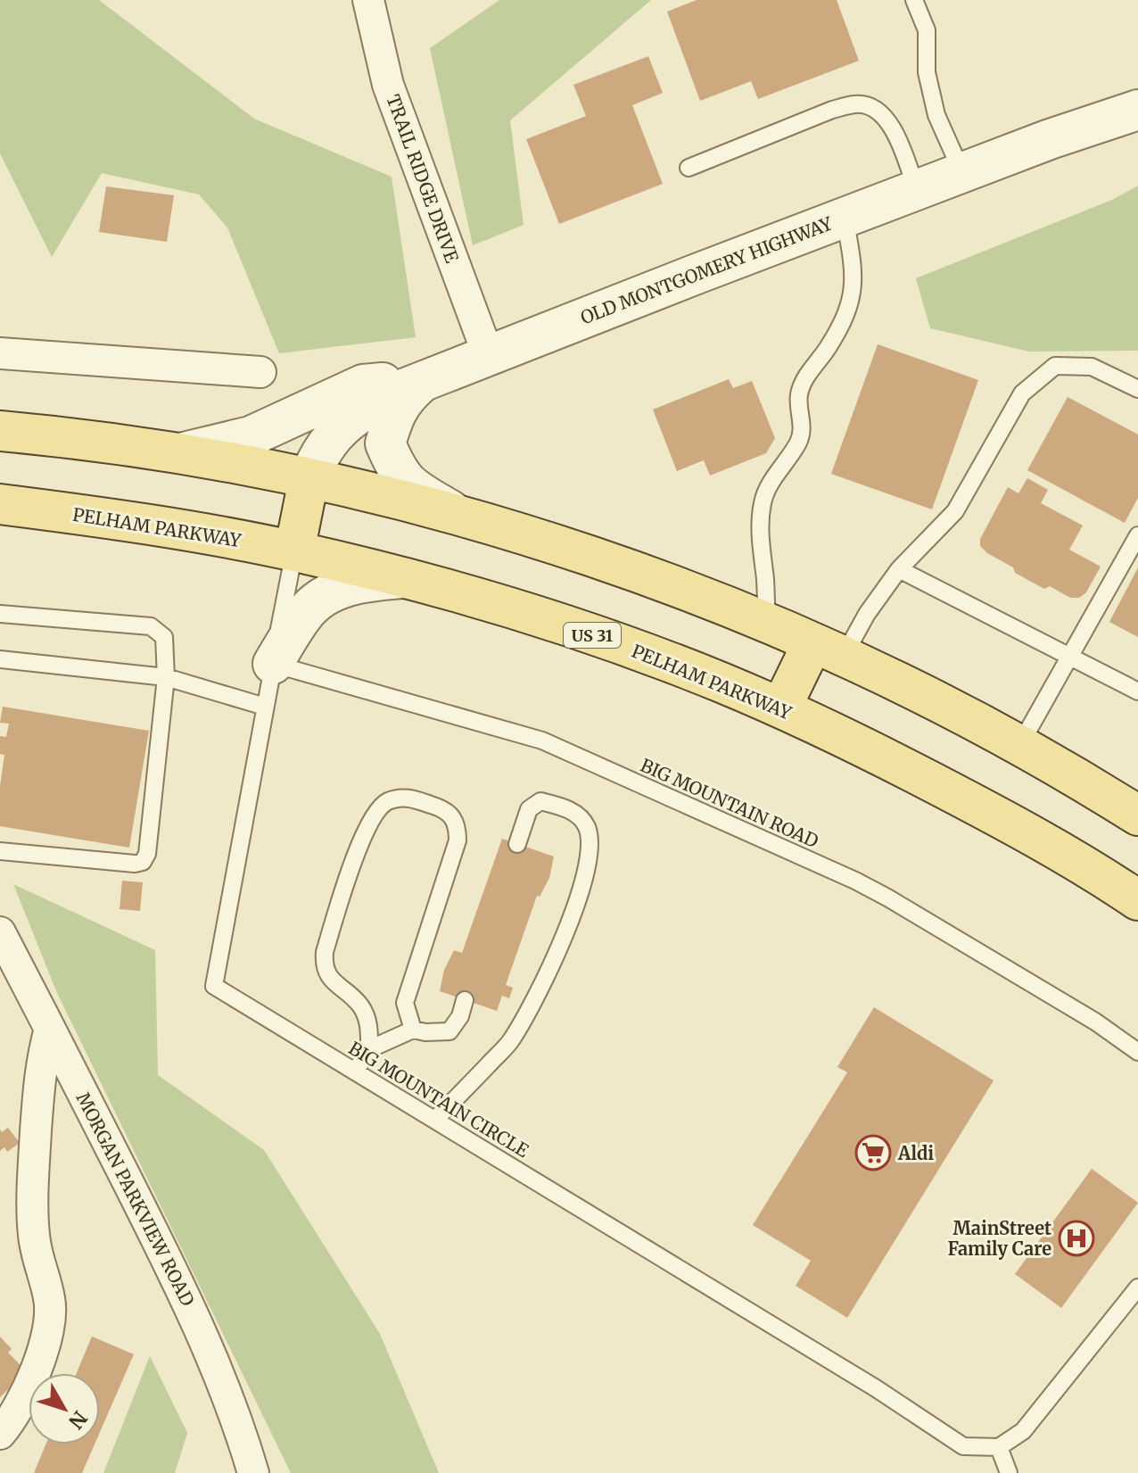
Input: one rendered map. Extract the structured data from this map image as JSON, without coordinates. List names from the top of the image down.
{
  "streets": {
    "main road": ["PELHAM PARKWAY", "US 31"],
    "street": ["TRAIL RIDGE DRIVE", "OLD MONTGOMERY HIGHWAY", "MORGAN PARKVIEW ROAD"],
    "lane": ["BIG MOUNTAIN ROAD", "BIG MOUNTAIN CIRCLE"]
  },
  "crossings": [
    ["TRAIL RIDGE DRIVE", "OLD MONTGOMERY HIGHWAY"],
    ["PELHAM PARKWAY", "BIG MOUNTAIN CIRCLE"],
    ["BIG MOUNTAIN ROAD", "BIG MOUNTAIN CIRCLE"]
  ],
  "places": {
    "supermarket": ["Aldi"],
    "hospital": ["MainStreet Family Care"]
  },
  "north": "bottom right"
}
